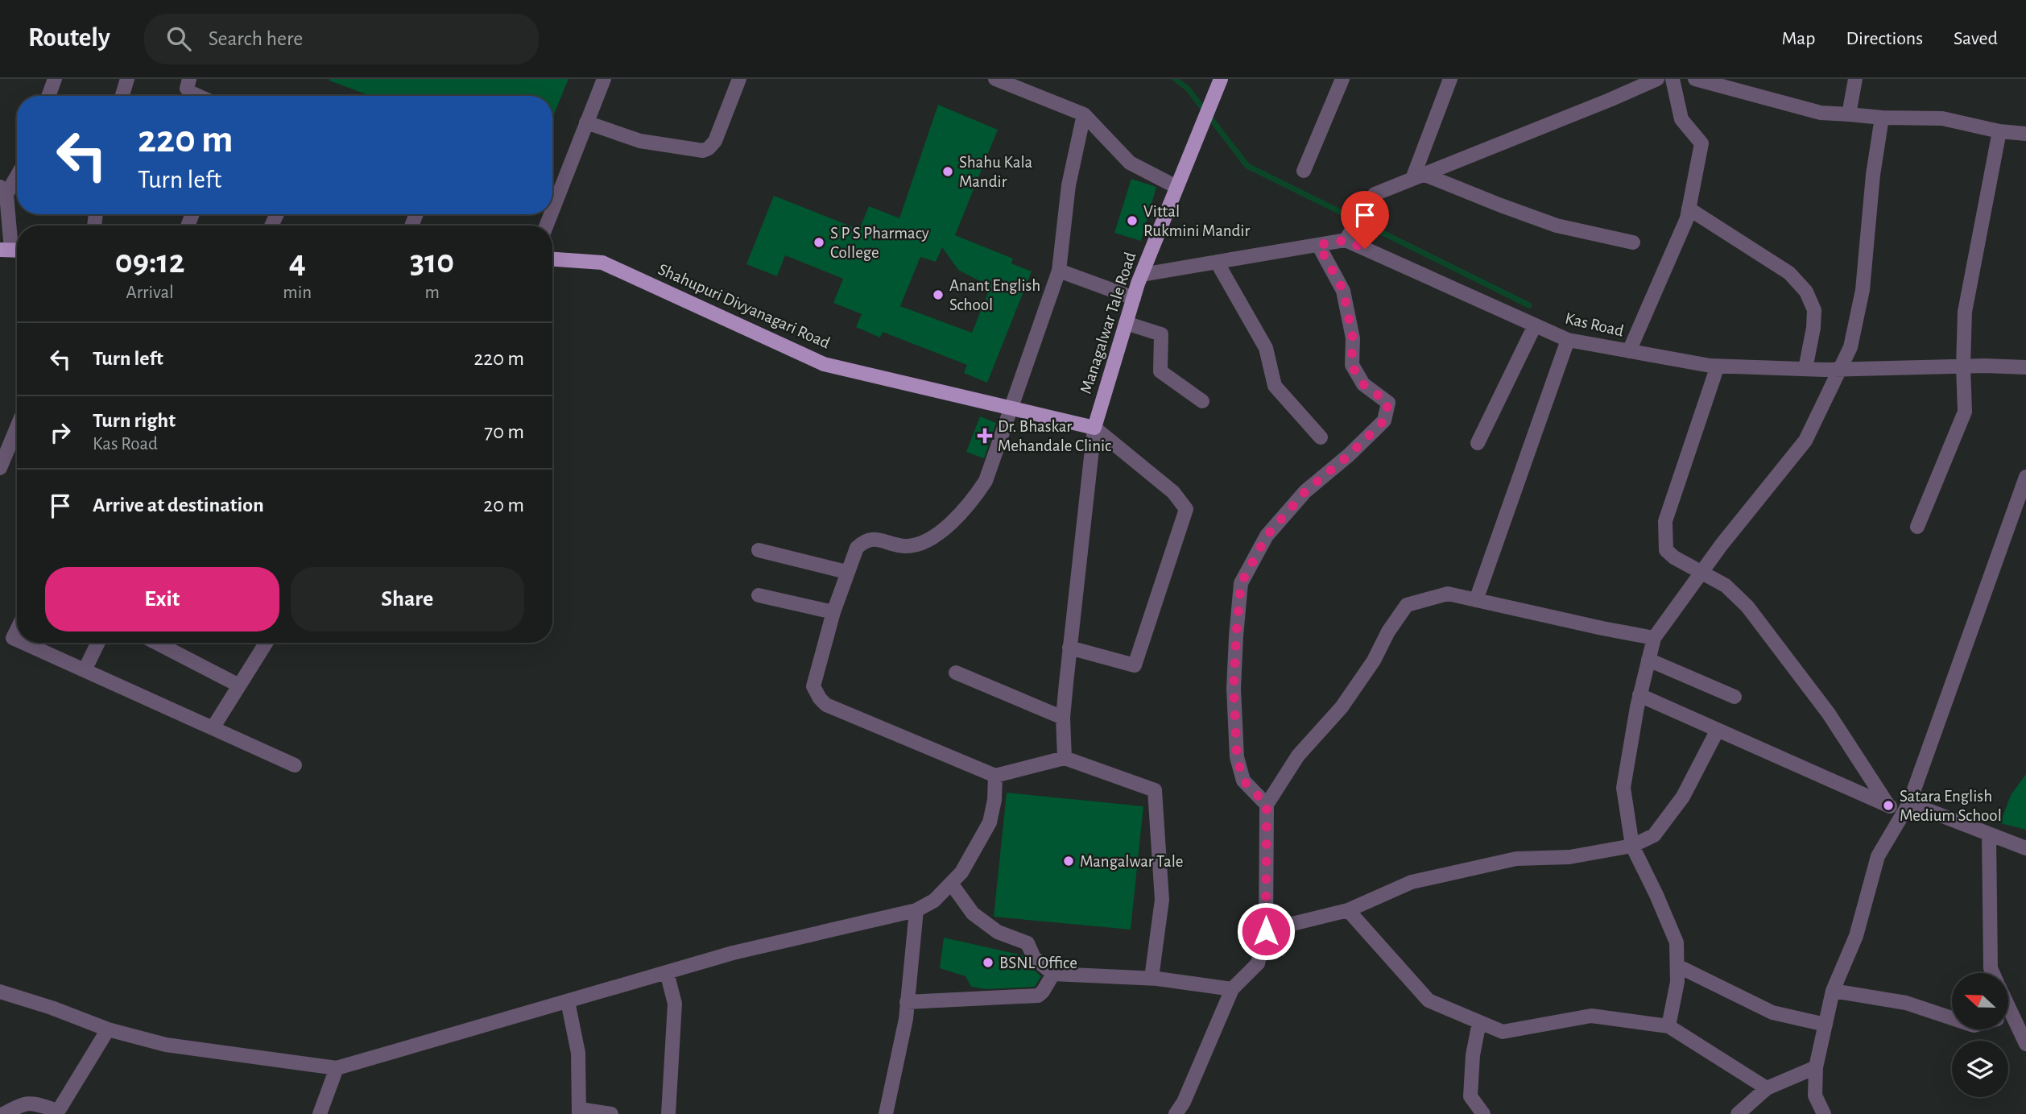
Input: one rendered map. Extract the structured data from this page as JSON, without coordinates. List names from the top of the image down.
{
  "streets": {
    "main road": ["Shahupuri Divyanagari Road", "Managalwar Tale Road"],
    "street": ["Kas Road"]
  },
  "crossings": [
    ["Shahupuri Divyanagari Road", "Managalwar Tale Road"]
  ],
  "places": {
    "other": [
      "Shahu Kala Mandir",
      "Vittal Rukmini Mandir",
      "S P S Pharmacy College",
      "Anant English School",
      "Satara English Medium School",
      "Mangalwar Tale",
      "BSNL Office"
    ],
    "health": ["Dr. Bhaskar Mehandale Clinic"]
  },
  "north": "left",
  "page": {
    "header": "Routely",
    "search": "Search here",
    "nav": ["Map", "Directions", "Saved"],
    "turn": ["220 m", "Turn left"],
    "eta": [
      "09:12",
      "Arrival",
      "4",
      "min",
      "310",
      "m"
    ],
    "list": [
      {
        "name": "Turn left",
        "value": "220 m"
      },
      {
        "name": "Turn right",
        "note": "Kas Road",
        "value": "70 m"
      },
      {
        "name": "Arrive at destination",
        "value": "20 m"
      }
    ],
    "buttons": ["Exit", "Share"]
  }
}
